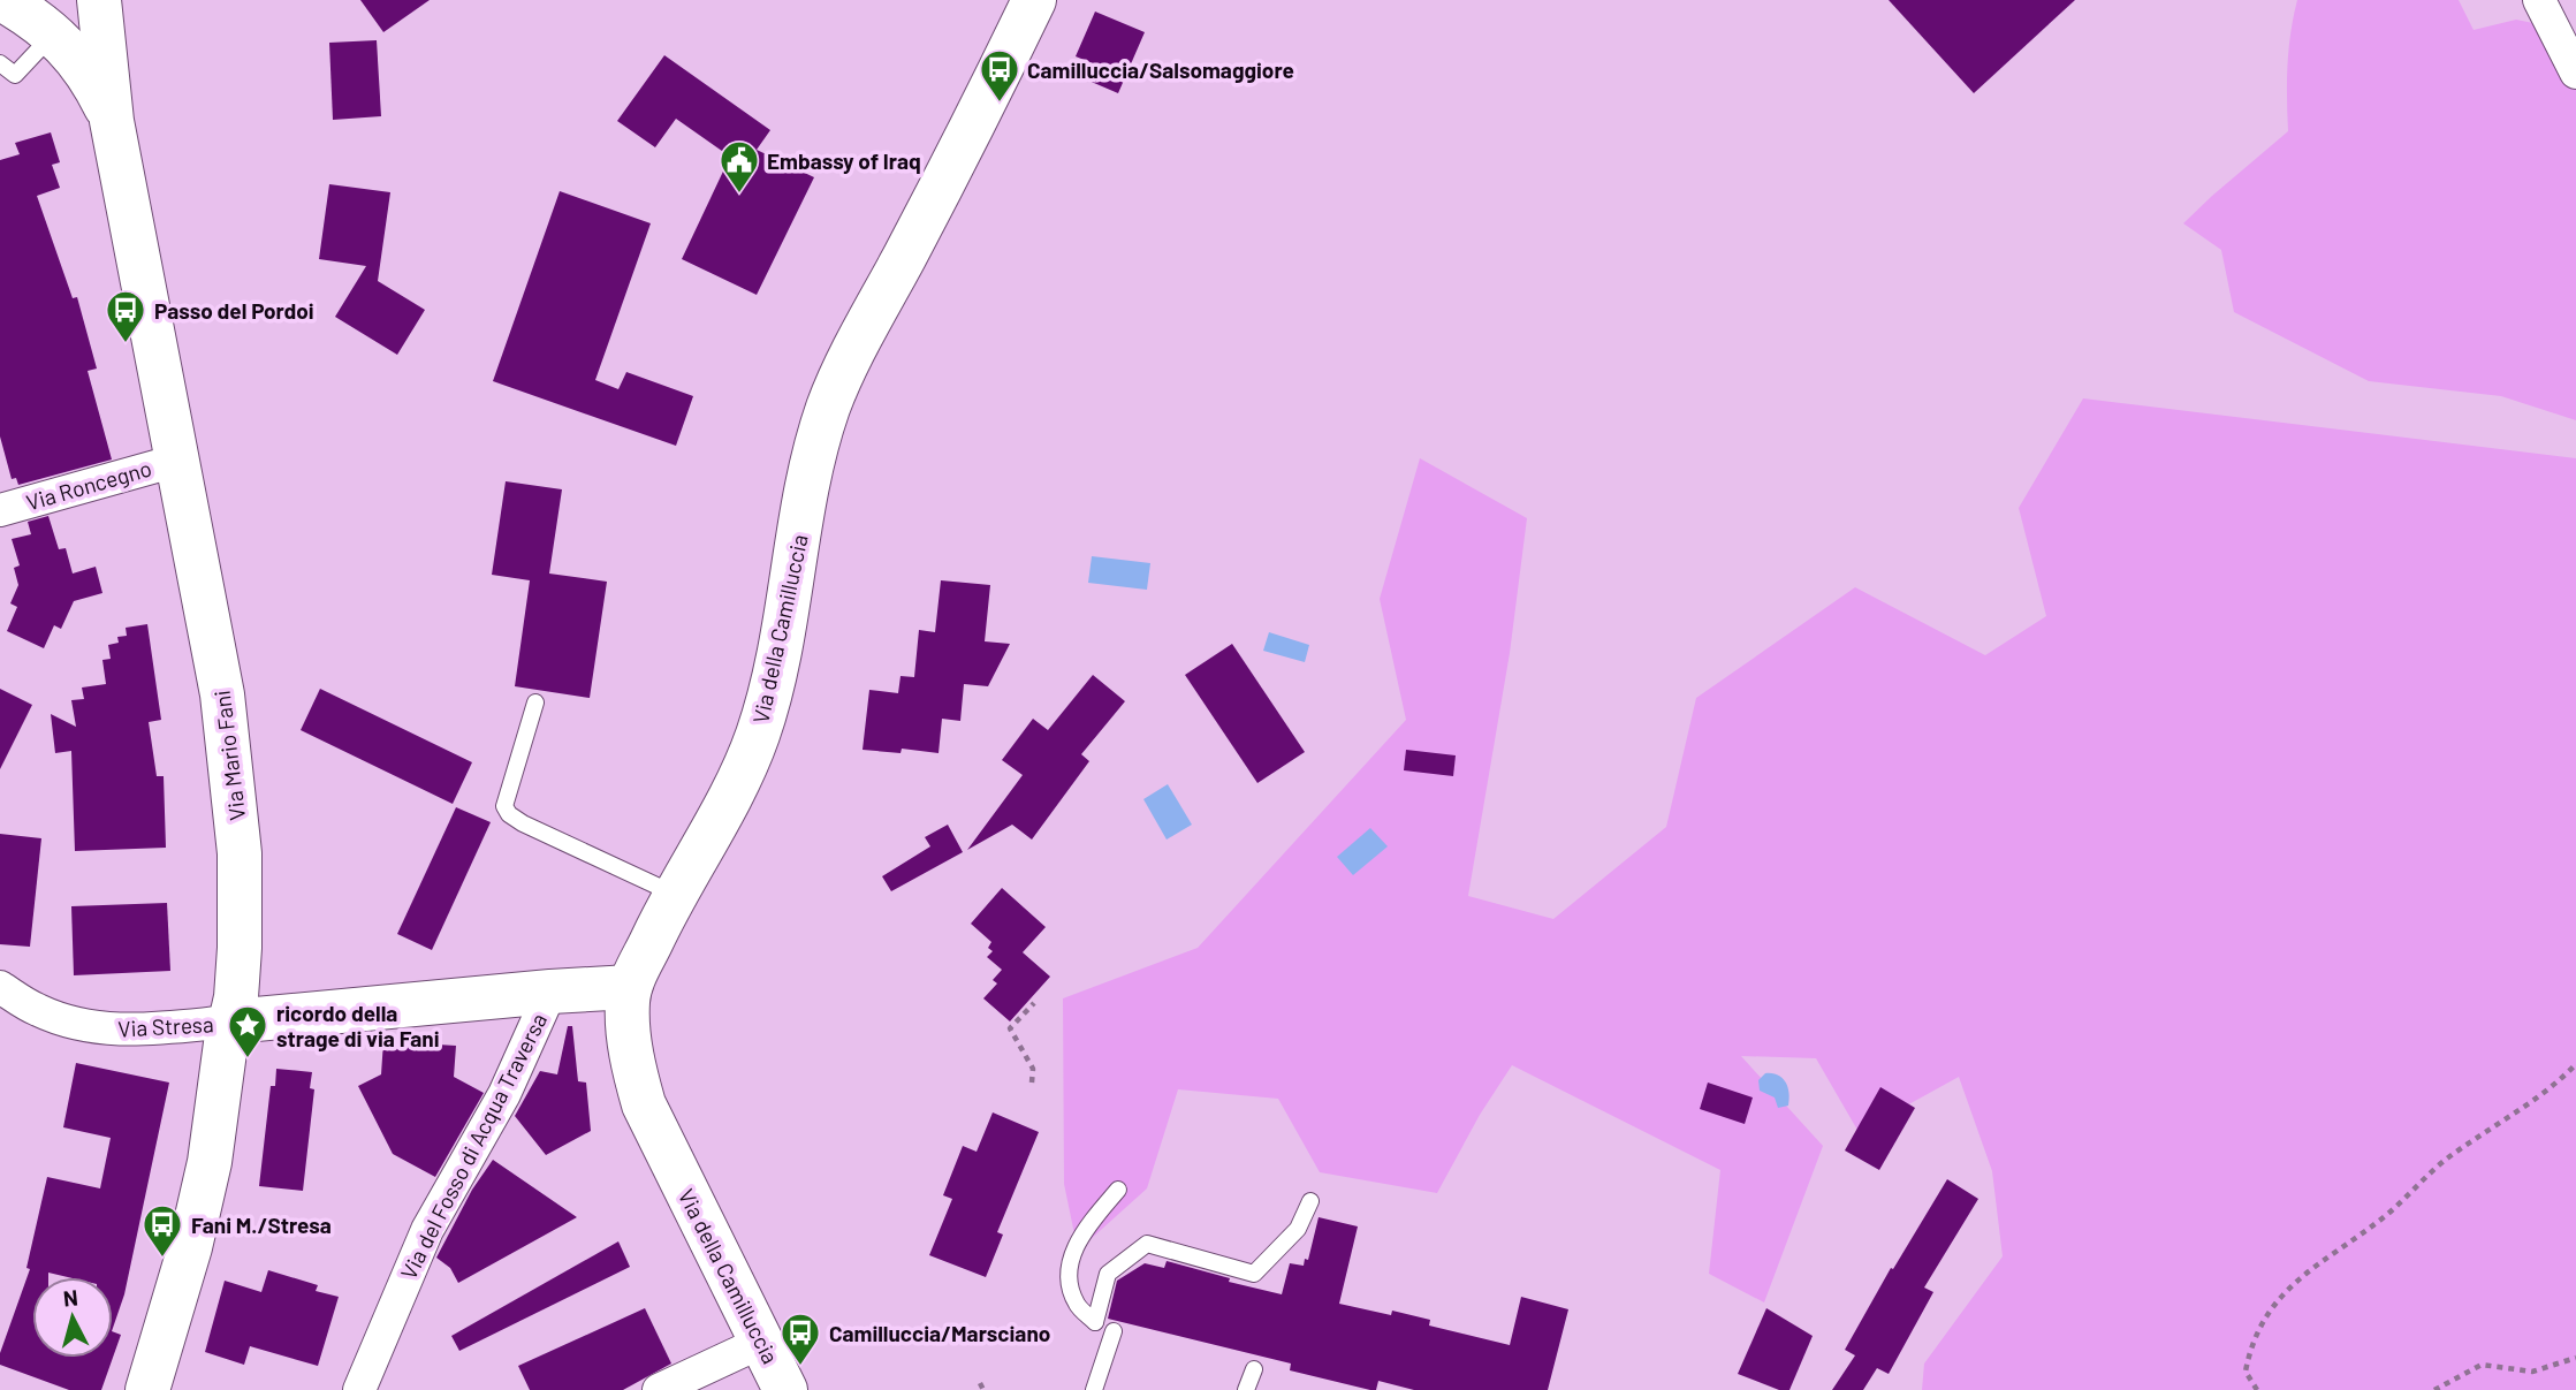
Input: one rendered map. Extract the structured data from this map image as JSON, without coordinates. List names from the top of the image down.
{
  "streets": {
    "street": [
      "Via Roncegno",
      "Via della Camilluccia",
      "Via Mario Fani",
      "Via Stresa",
      "Via del Fosso di Acqua Traversa"
    ]
  },
  "crossings": [
    ["Via Roncegno", "Via Mario Fani"],
    ["Via della Camilluccia", "Via Stresa"],
    ["Via Mario Fani", "Via Stresa"],
    ["Via Stresa", "Via del Fosso di Acqua Traversa"]
  ],
  "places": {
    "bus stop": [
      "Camilluccia/Salsomaggiore",
      "Passo del Pordoi",
      "Fani M./Stresa",
      "Camilluccia/Marsciano"
    ],
    "public building": ["Embassy of Iraq"],
    "place": ["ricordo della strage di via Fani"]
  },
  "north": "top"
}
